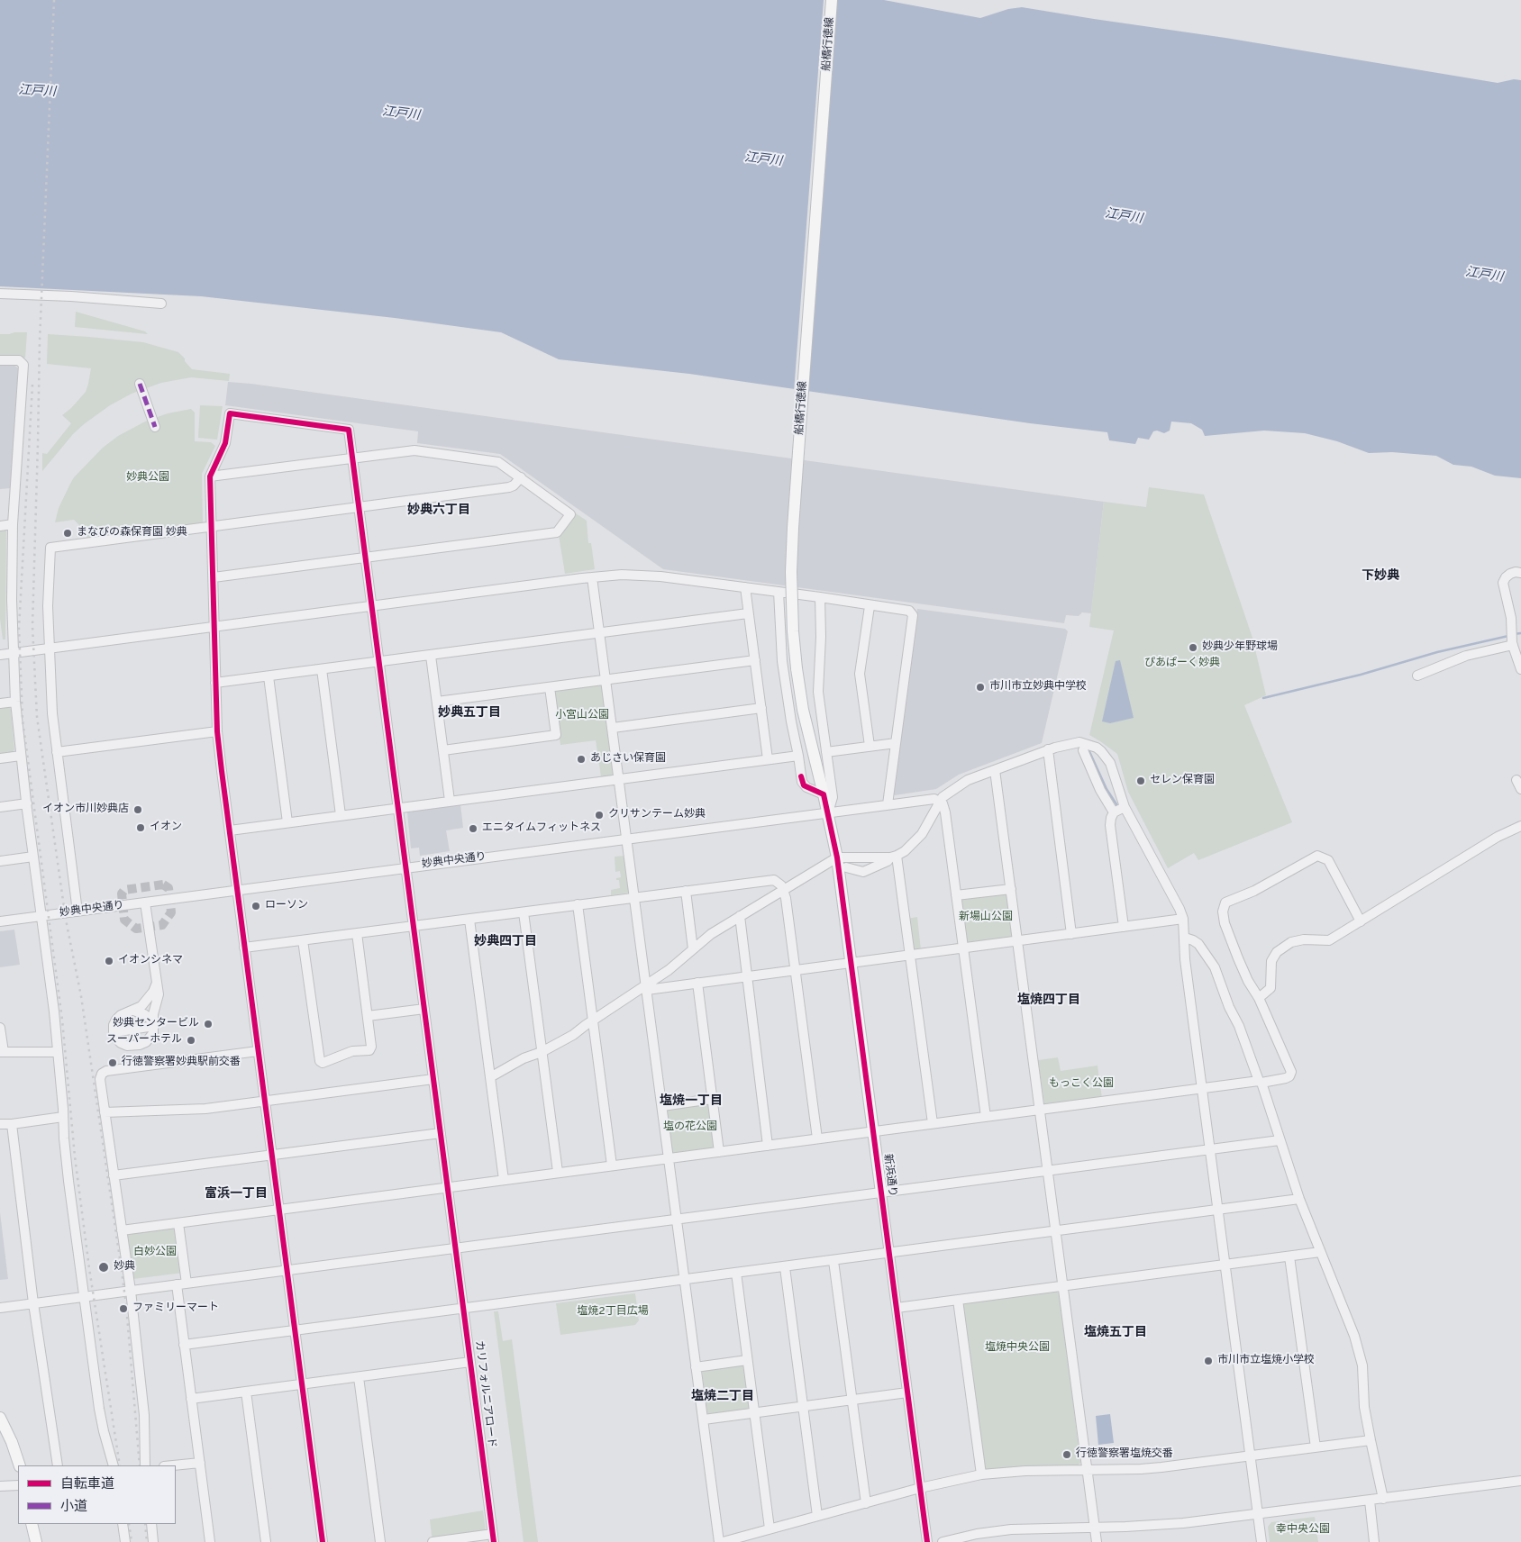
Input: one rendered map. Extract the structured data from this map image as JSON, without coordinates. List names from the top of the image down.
{
  "streets": {
    "main road": ["船橋行徳線", "新浜通り"],
    "street": ["妙典中央通り", "カリフォルニアロード"]
  },
  "crossings": [
    ["船橋行徳線", "妙典中央通り"],
    ["船橋行徳線", "新浜通り"],
    ["妙典中央通り", "新浜通り"],
    ["妙典中央通り", "カリフォルニアロード"]
  ],
  "districts": [
    "妙典六丁目",
    "下妙典",
    "妙典五丁目",
    "妙典四丁目",
    "塩焼四丁目",
    "塩焼一丁目",
    "富浜一丁目",
    "塩焼五丁目",
    "塩焼二丁目"
  ],
  "water": ["江戸川"],
  "parks": [
    "妙典公園",
    "ぴあぱーく妙典",
    "小宮山公園",
    "新場山公園",
    "もっこく公園",
    "塩の花公園",
    "白妙公園",
    "塩焼2丁目広場",
    "塩焼中央公園",
    "幸中央公園"
  ],
  "places": [
    "まなびの森保育園 妙典",
    "妙典少年野球場",
    "市川市立妙典中学校",
    "あじさい保育園",
    "セレン保育園",
    "イオン市川妙典店",
    "クリサンテーム妙典",
    "イオン",
    "エニタイムフィットネス",
    "ローソン",
    "イオンシネマ",
    "妙典センタービル",
    "スーパーホテル",
    "行徳警察署妙典駅前交番",
    "妙典",
    "ファミリーマート",
    "市川市立塩焼小学校",
    "行徳警察署塩焼交番"
  ],
  "legend": ["自転車道", "小道"]
}
